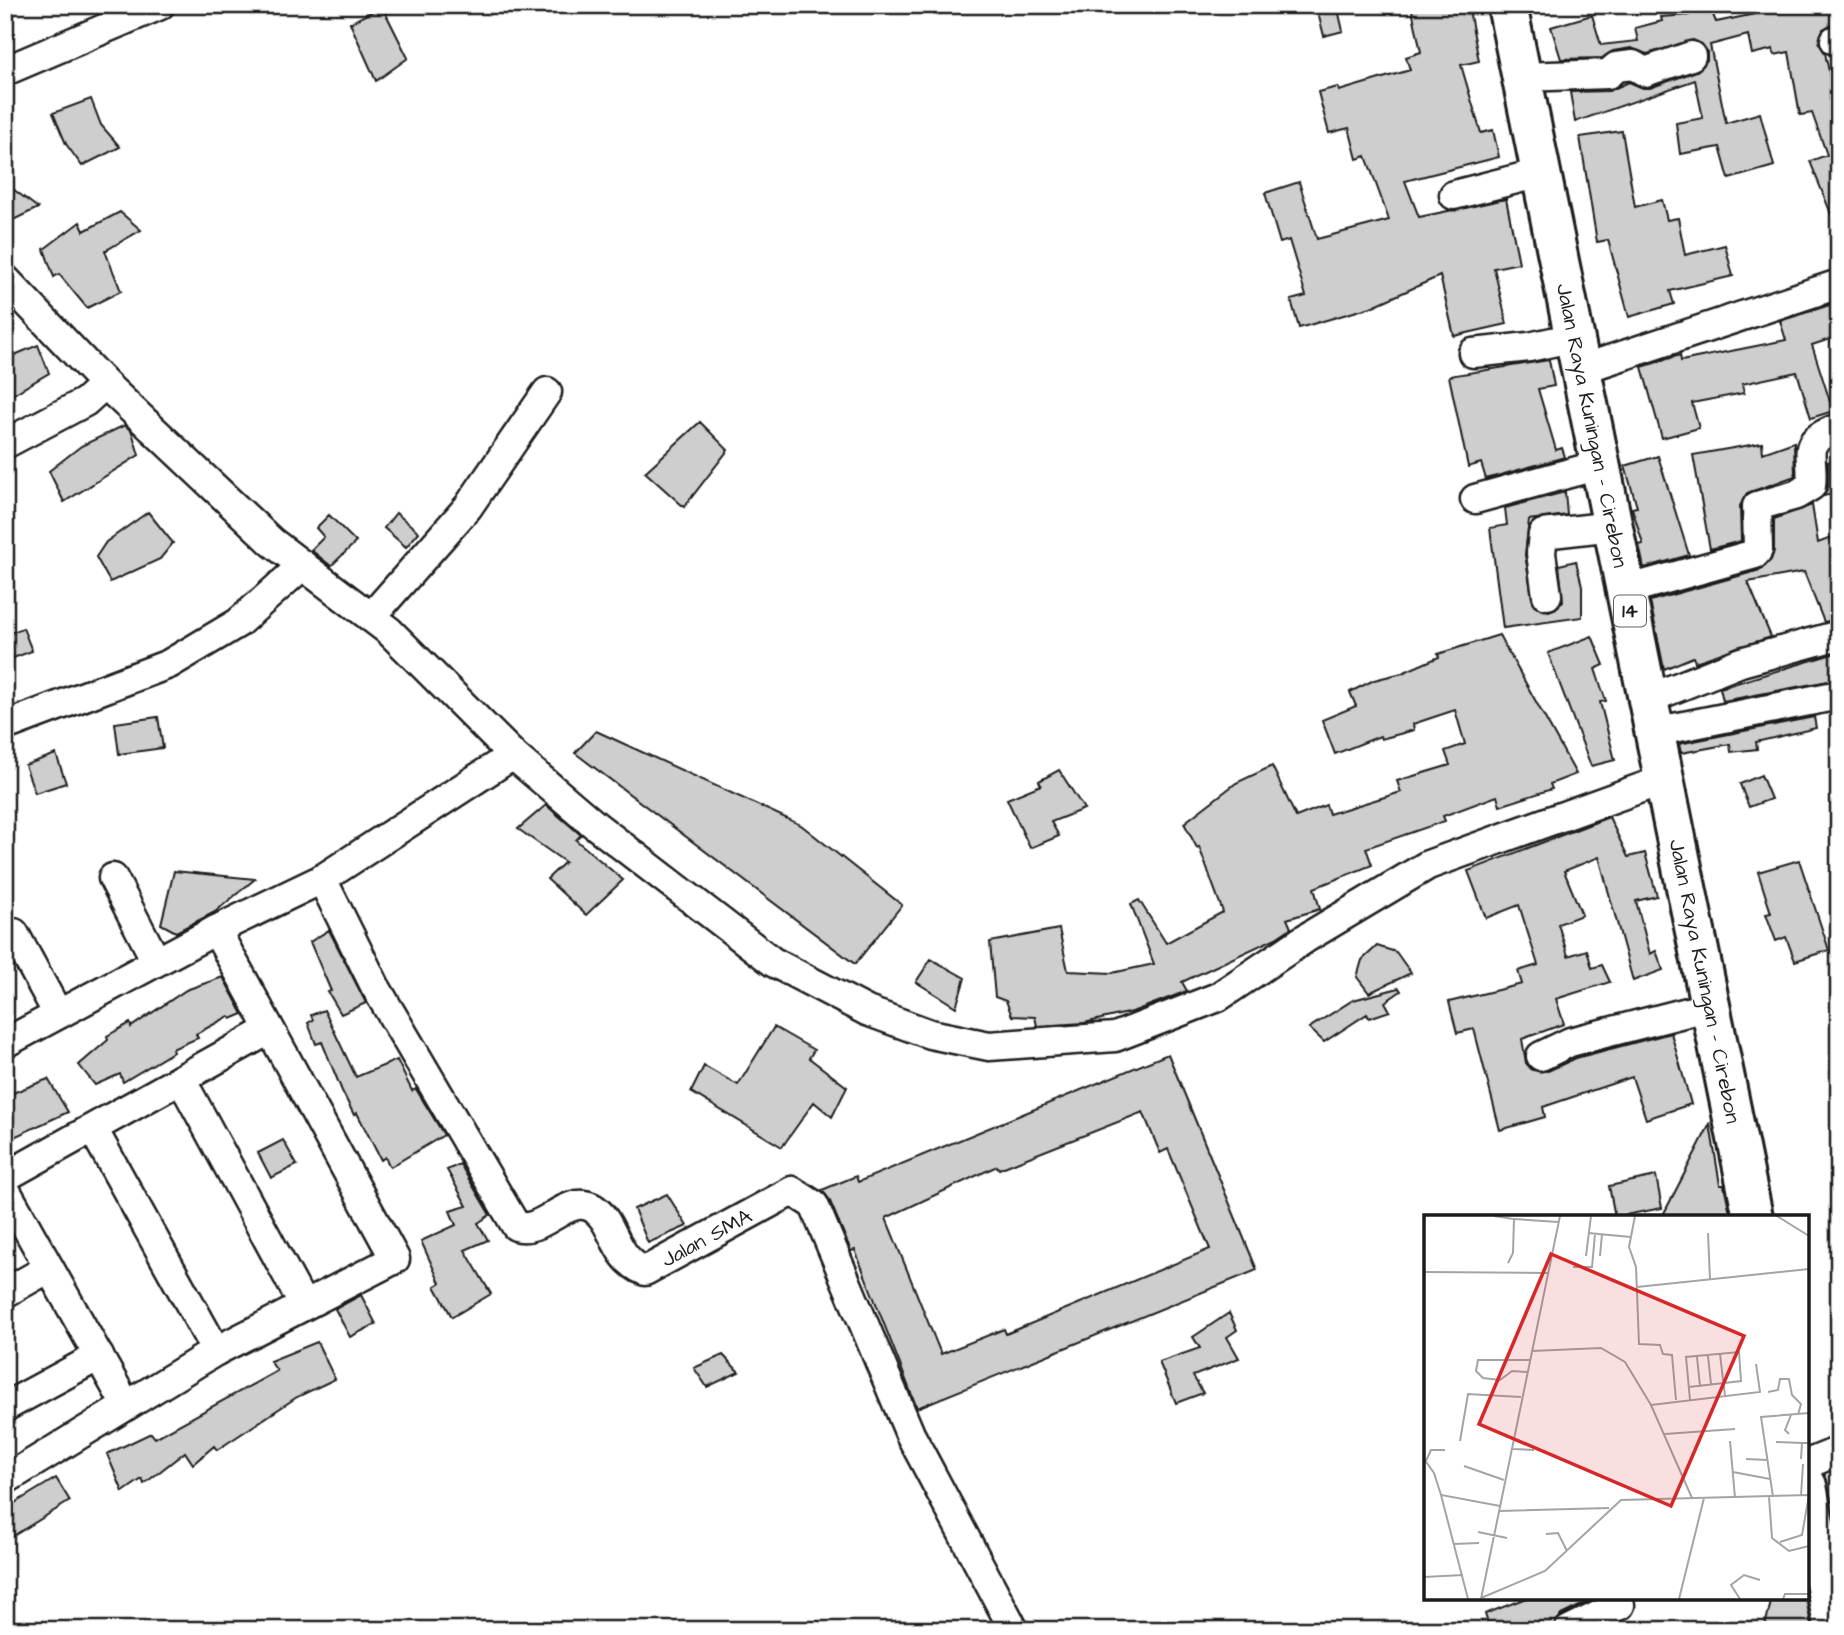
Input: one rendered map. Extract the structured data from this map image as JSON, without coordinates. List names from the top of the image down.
{
  "streets": {
    "highway": ["Jalan Raya Kuningan - Cirebon", "14"],
    "street": ["Jalan SMA"]
  }
}
